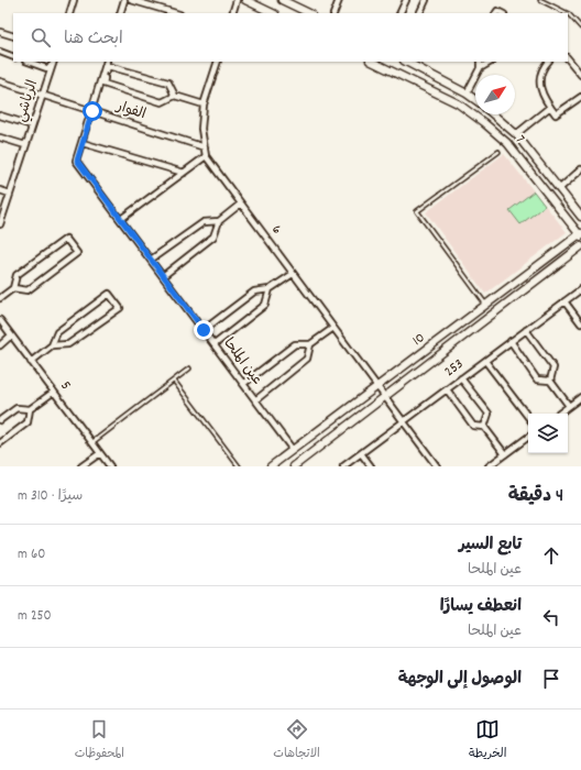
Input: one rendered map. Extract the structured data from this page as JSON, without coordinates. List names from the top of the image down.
{
  "streets": {
    "street": [
      "الرياشي",
      "الفوار",
      "7",
      "6",
      "10",
      "عين الملحا",
      "253",
      "5"
    ]
  },
  "crossings": [
    ["الرياشي", "الفوار"],
    ["الفوار", "6"],
    ["الفوار", "عين الملحا"],
    ["7", "10"],
    ["6", "10"],
    ["6", "253"],
    ["10", "عين الملحا"]
  ],
  "north": "top right",
  "page": {
    "search": "ابحث هنا",
    "heading": ["4 دقيقة", "سيرًا · 310 m"],
    "list": [
      ["تابع السير", "عين الملحا", "60 m"],
      ["انعطف يسارًا", "عين الملحا", "250 m"],
      "الوصول إلى الوجهة"
    ],
    "nav": ["الخريطة", "الاتجاهات", "المحفوظات"]
  }
}
